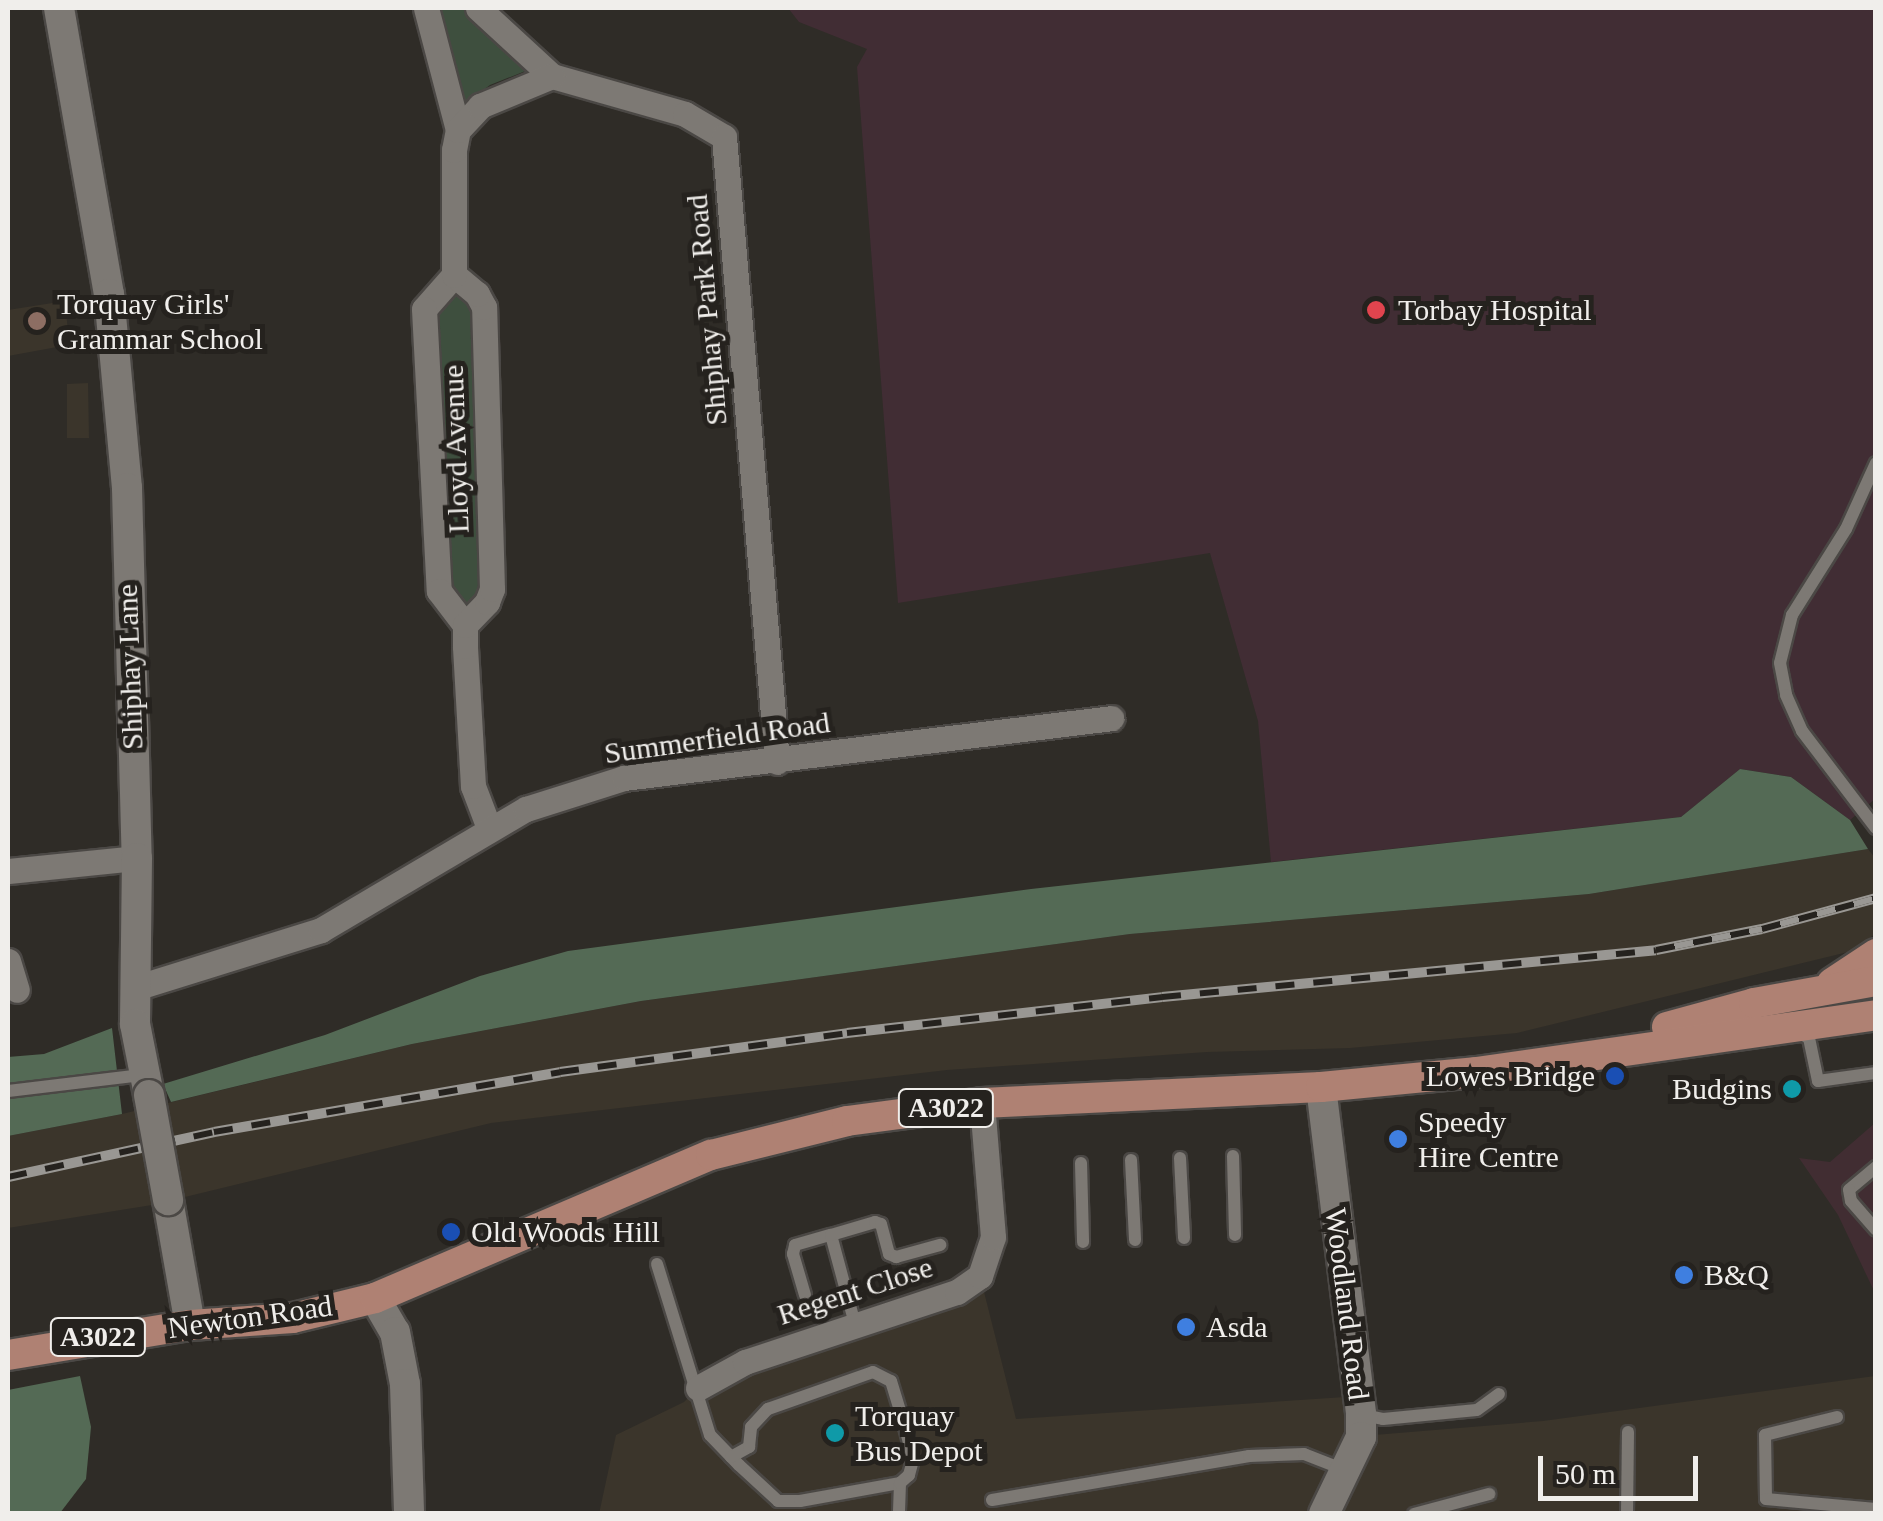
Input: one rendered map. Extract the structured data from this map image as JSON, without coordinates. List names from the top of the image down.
{
  "streets": {
    "main road": ["A3022", "Newton Road"],
    "street": [
      "Shiphay Park Road",
      "Lloyd Avenue",
      "Shiphay Lane",
      "Summerfield Road",
      "Regent Close",
      "Woodland Road"
    ]
  },
  "crossings": [
    ["Shiphay Park Road", "Summerfield Road"],
    ["Lloyd Avenue", "Summerfield Road"],
    ["Shiphay Lane", "Summerfield Road"],
    ["Shiphay Lane", "Newton Road"],
    ["A3022", "Regent Close"],
    ["A3022", "Woodland Road"],
    ["A3022", "Newton Road"]
  ],
  "places": [
    "Torbay Hospital",
    "Torquay Girls' Grammar School",
    "Lowes Bridge",
    "Budgins",
    "Speedy Hire Centre",
    "Old Woods Hill",
    "B&Q",
    "Asda",
    "Torquay Bus Depot"
  ],
  "scale_bar": "50 m"
}
